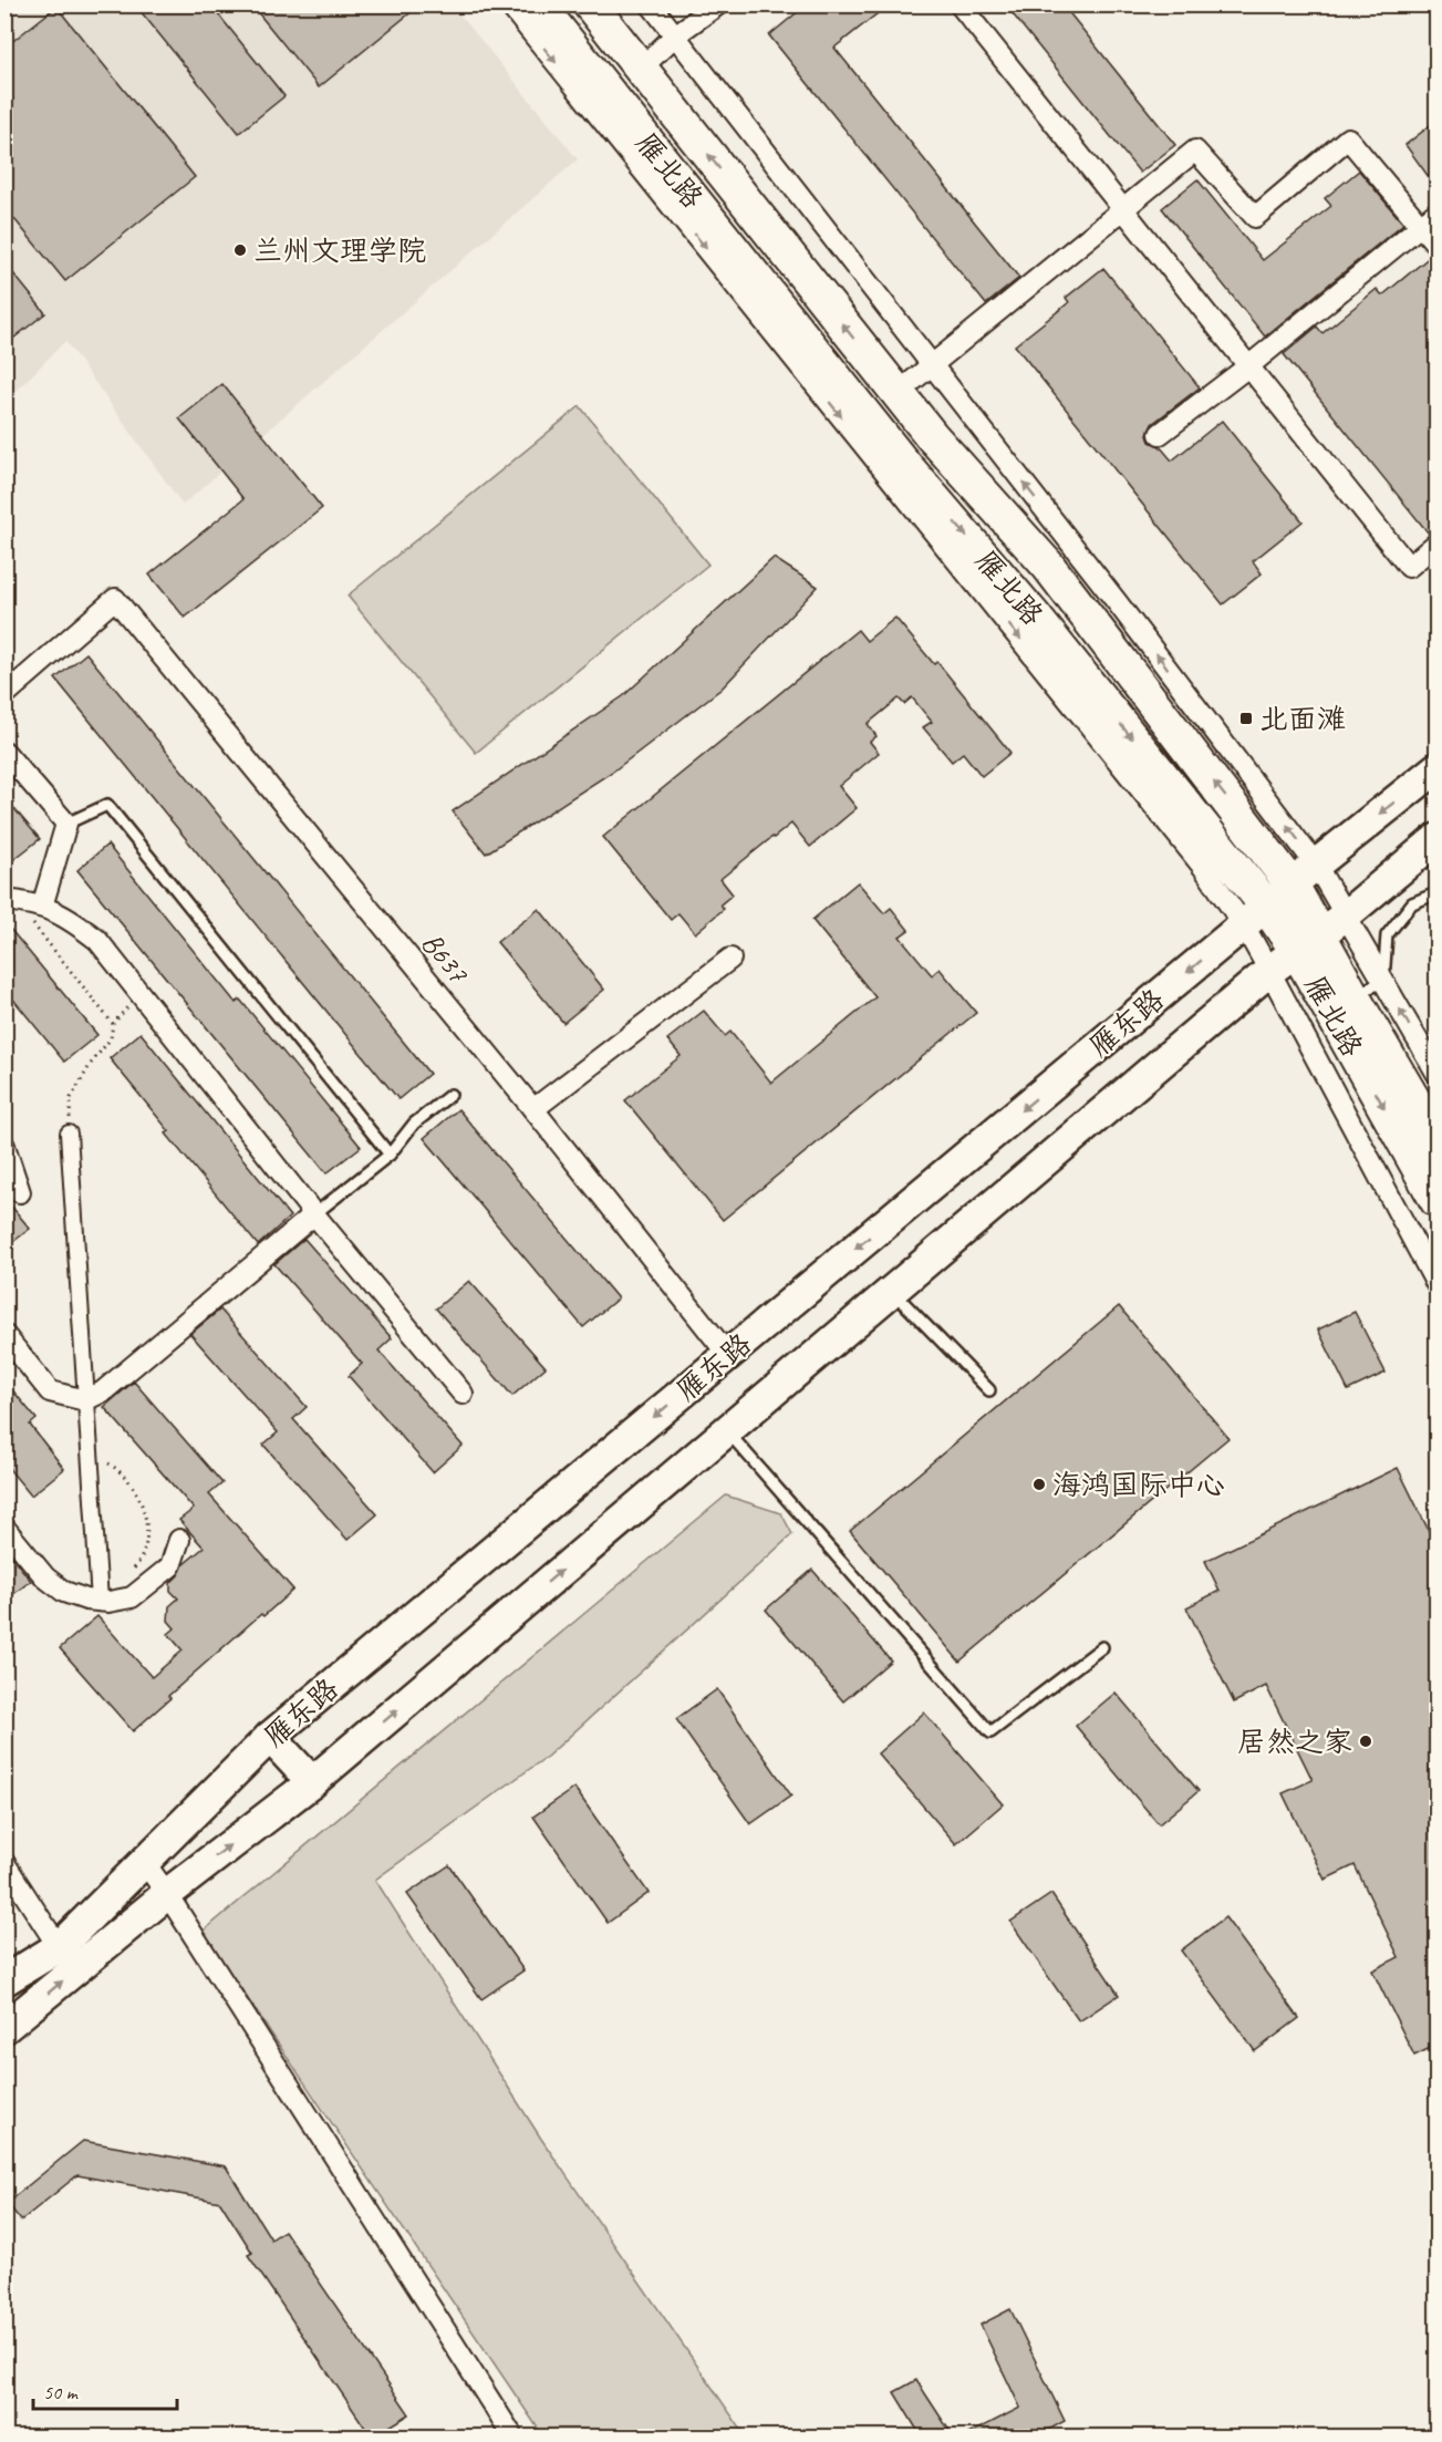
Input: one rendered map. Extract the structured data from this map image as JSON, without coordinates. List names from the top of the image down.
{
  "streets": {
    "main road": ["雁北路", "雁东路"],
    "street": ["B637"]
  },
  "crossings": [
    ["雁北路", "雁东路"],
    ["B637", "雁东路"]
  ],
  "places": {
    "other": ["兰州文理学院", "海鸿国际中心", "居然之家"],
    "transit": ["北面滩"]
  },
  "scale_bar": "50 m"
}
